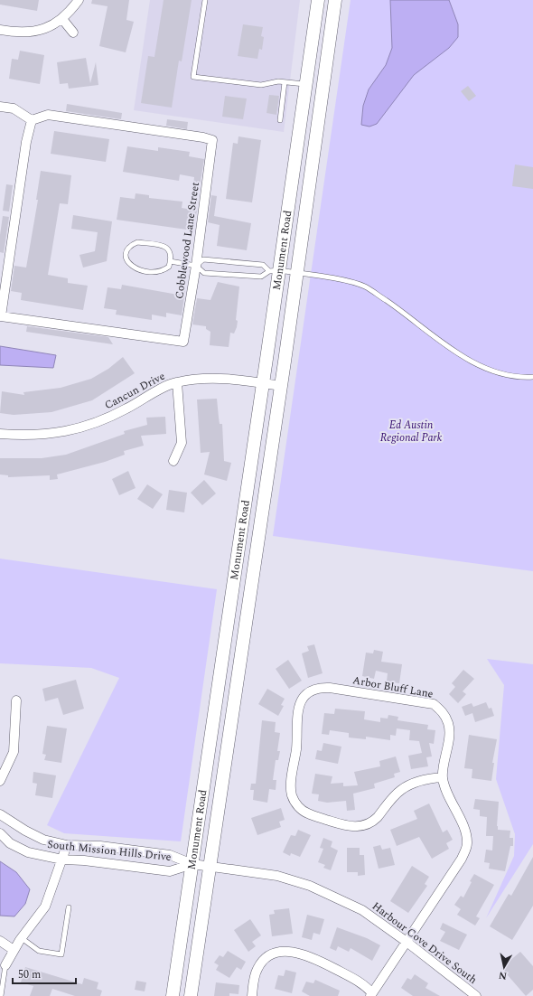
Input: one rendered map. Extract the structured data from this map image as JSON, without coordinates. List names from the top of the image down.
{
  "streets": {
    "street": [
      "Cobblewood Lane Street",
      "Monument Road",
      "Cancun Drive",
      "Arbor Bluff Lane",
      "South Mission Hills Drive",
      "Harbour Cove Drive South"
    ]
  },
  "crossings": [
    ["Monument Road", "Cancun Drive"],
    ["Monument Road", "South Mission Hills Drive"],
    ["Monument Road", "Harbour Cove Drive South"],
    ["South Mission Hills Drive", "Harbour Cove Drive South"]
  ],
  "parks": ["Ed Austin Regional Park"],
  "scale_bar": "50 m",
  "north": "bottom"
}
